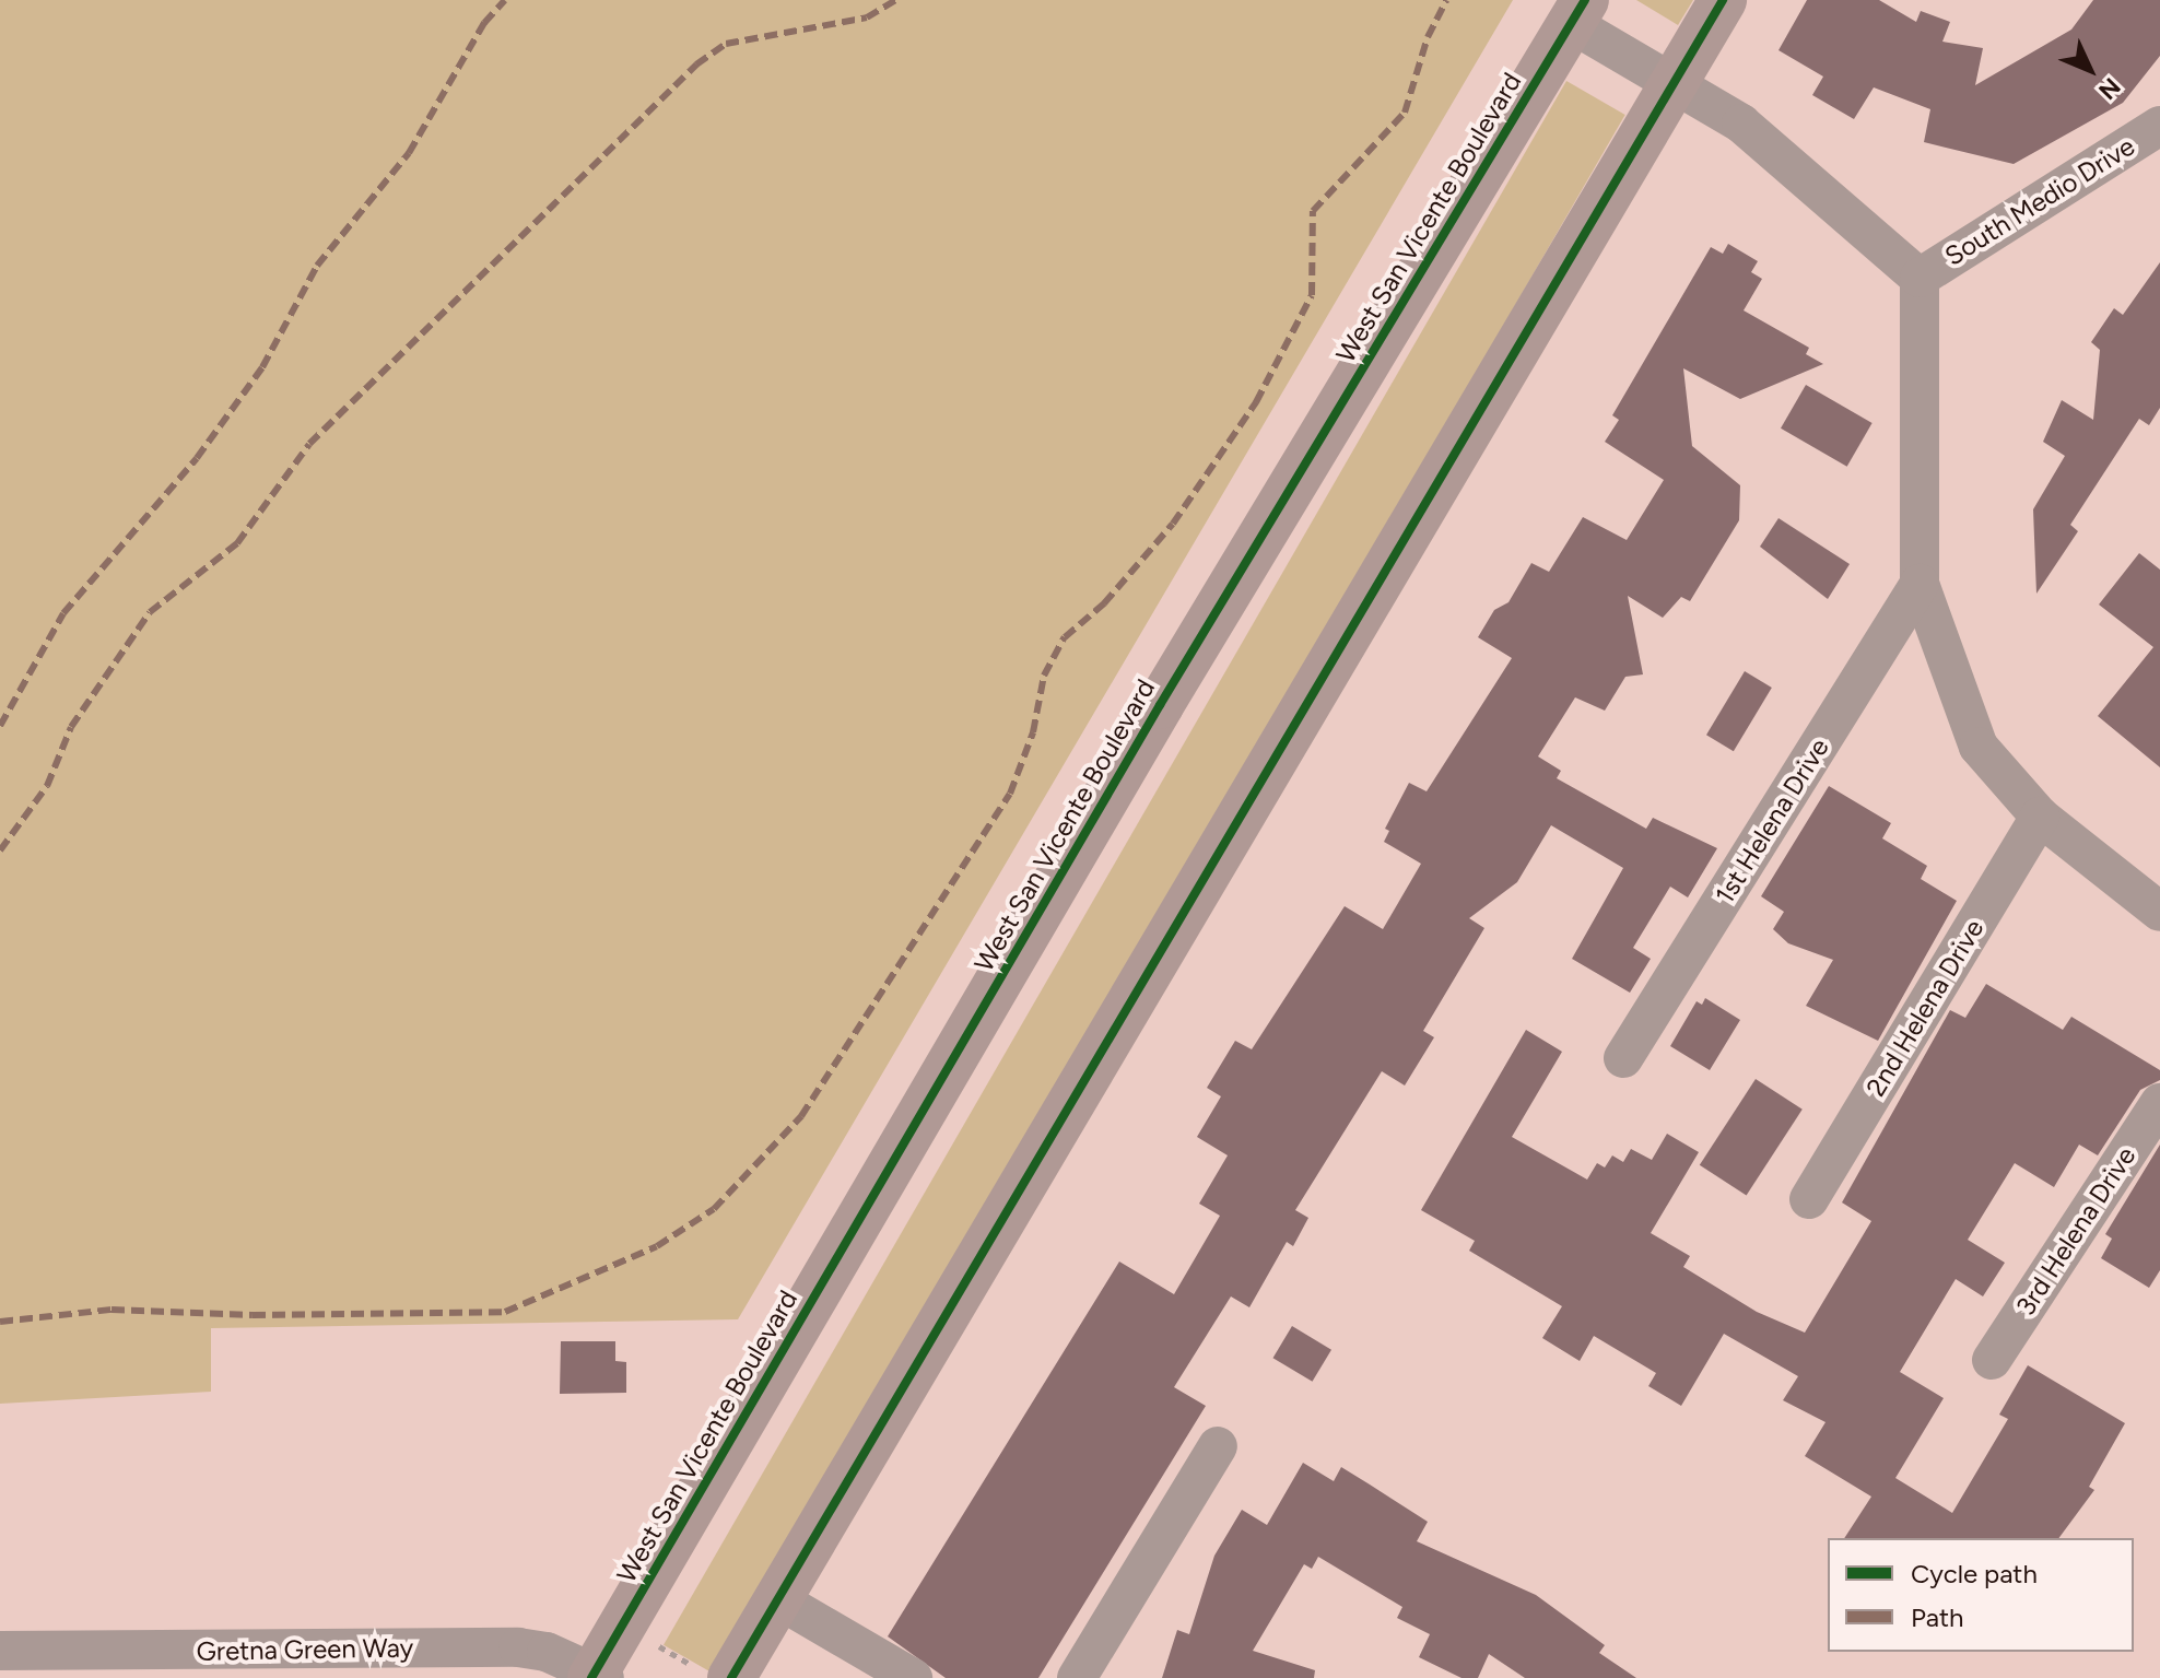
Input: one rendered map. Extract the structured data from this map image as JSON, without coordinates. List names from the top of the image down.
{
  "streets": {
    "main road": ["West San Vicente Boulevard"],
    "street": [
      "South Medio Drive",
      "1st Helena Drive",
      "2nd Helena Drive",
      "3rd Helena Drive",
      "Gretna Green Way"
    ]
  },
  "crossings": [
    ["West San Vicente Boulevard", "Gretna Green Way"]
  ],
  "legend": ["Cycle path", "Path"],
  "north": "bottom right"
}
